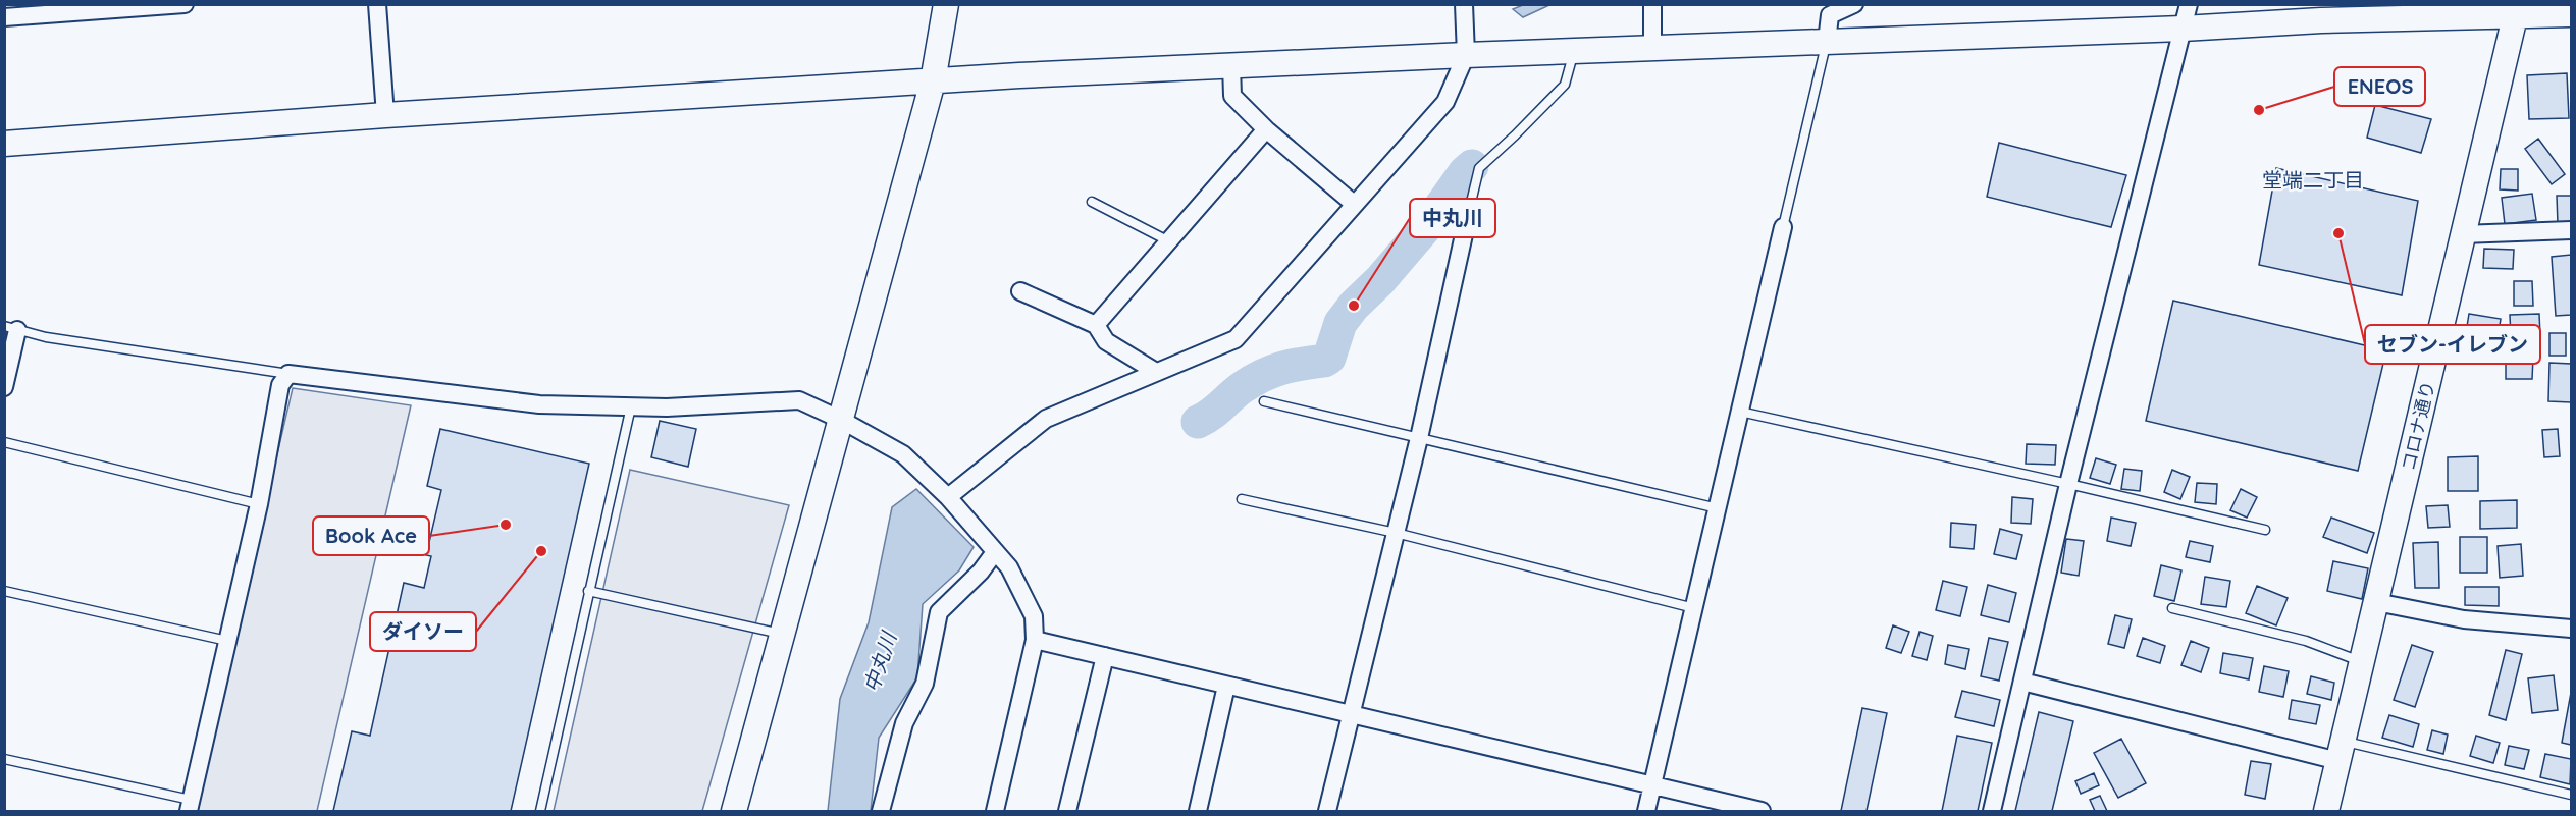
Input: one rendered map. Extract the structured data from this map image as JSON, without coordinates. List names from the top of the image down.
{
  "streets": {
    "street": ["コロナ通り"]
  },
  "districts": ["堂端二丁目"],
  "water": ["中丸川"],
  "places": [
    "ENEOS",
    "セブン-イレブン",
    "中丸川",
    "Book Ace",
    "ダイソー"
  ]
}
